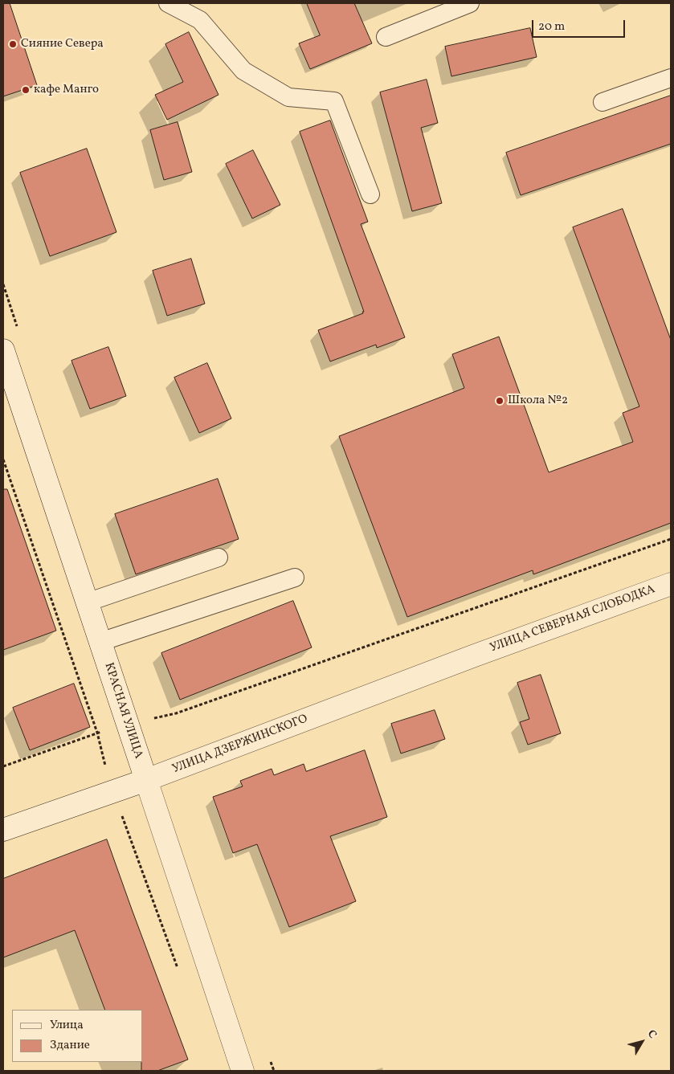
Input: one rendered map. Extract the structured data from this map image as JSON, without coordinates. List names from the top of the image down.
{
  "streets": {
    "street": ["УЛИЦА СЕВЕРНАЯ СЛОБОДКА", "КРАСНАЯ УЛИЦА", "УЛИЦА ДЗЕРЖИНСКОГО"]
  },
  "crossings": [
    ["УЛИЦА СЕВЕРНАЯ СЛОБОДКА", "УЛИЦА ДЗЕРЖИНСКОГО"],
    ["КРАСНАЯ УЛИЦА", "УЛИЦА ДЗЕРЖИНСКОГО"]
  ],
  "places": ["Сияние Севера", "кафе Манго", "Школа №2"],
  "legend": ["Улица", "Здание"],
  "scale_bar": "20 m",
  "north": "top right"
}
